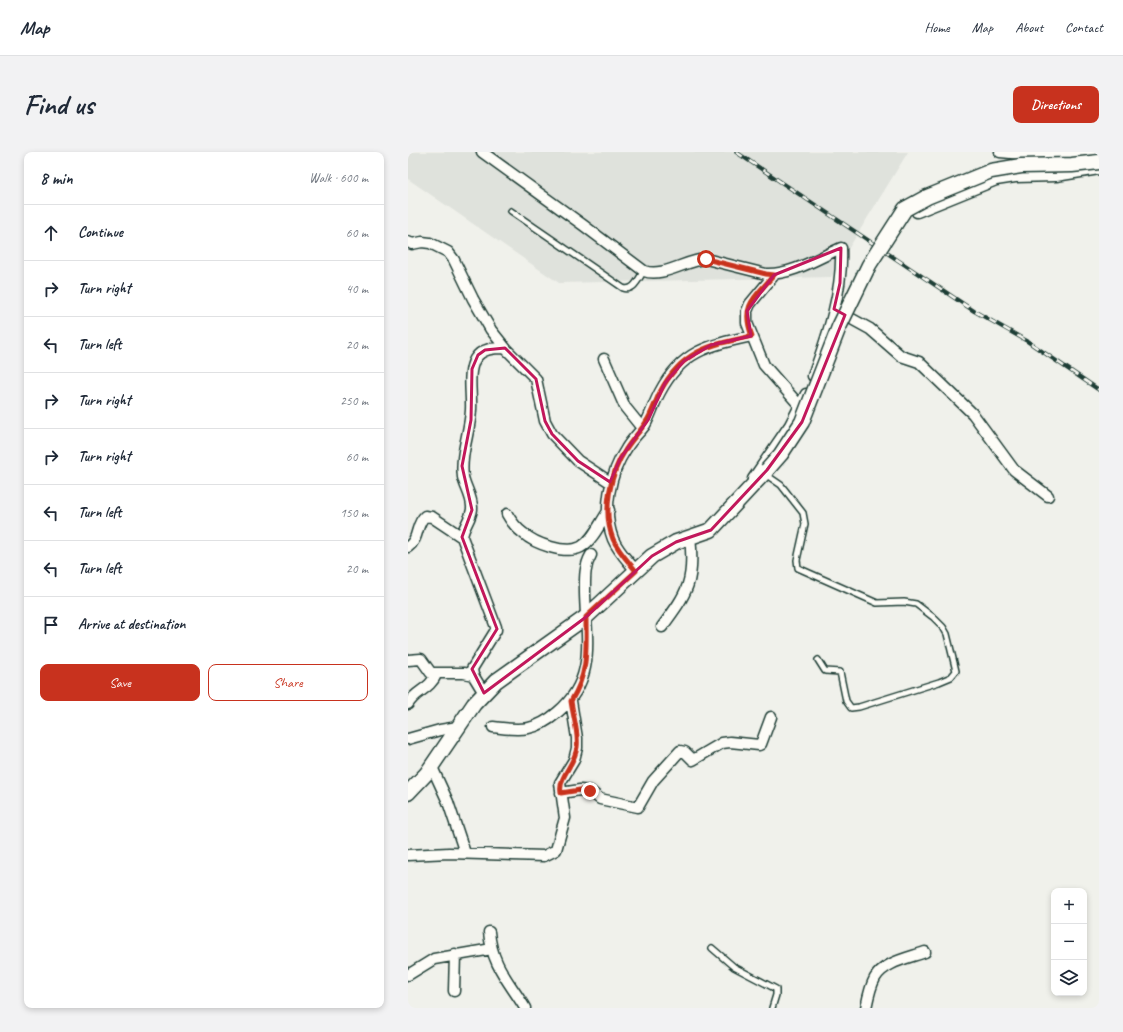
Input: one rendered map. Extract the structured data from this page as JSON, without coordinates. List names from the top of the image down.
{
  "page": {
    "header": "Map",
    "nav": [
      "Home",
      "Map",
      "About",
      "Contact"
    ],
    "buttons": [
      "Directions",
      ["Save", "Share"]
    ],
    "title": "Find us",
    "heading": ["8 min", "Walk · 600 m"],
    "list": [
      ["Continue", "60 m"],
      ["Turn right", "40 m"],
      ["Turn left", "20 m"],
      ["Turn right", "250 m"],
      ["Turn right", "60 m"],
      ["Turn left", "150 m"],
      ["Turn left", "20 m"],
      "Arrive at destination"
    ],
    "map_buttons": ["+", "−"]
  }
}
